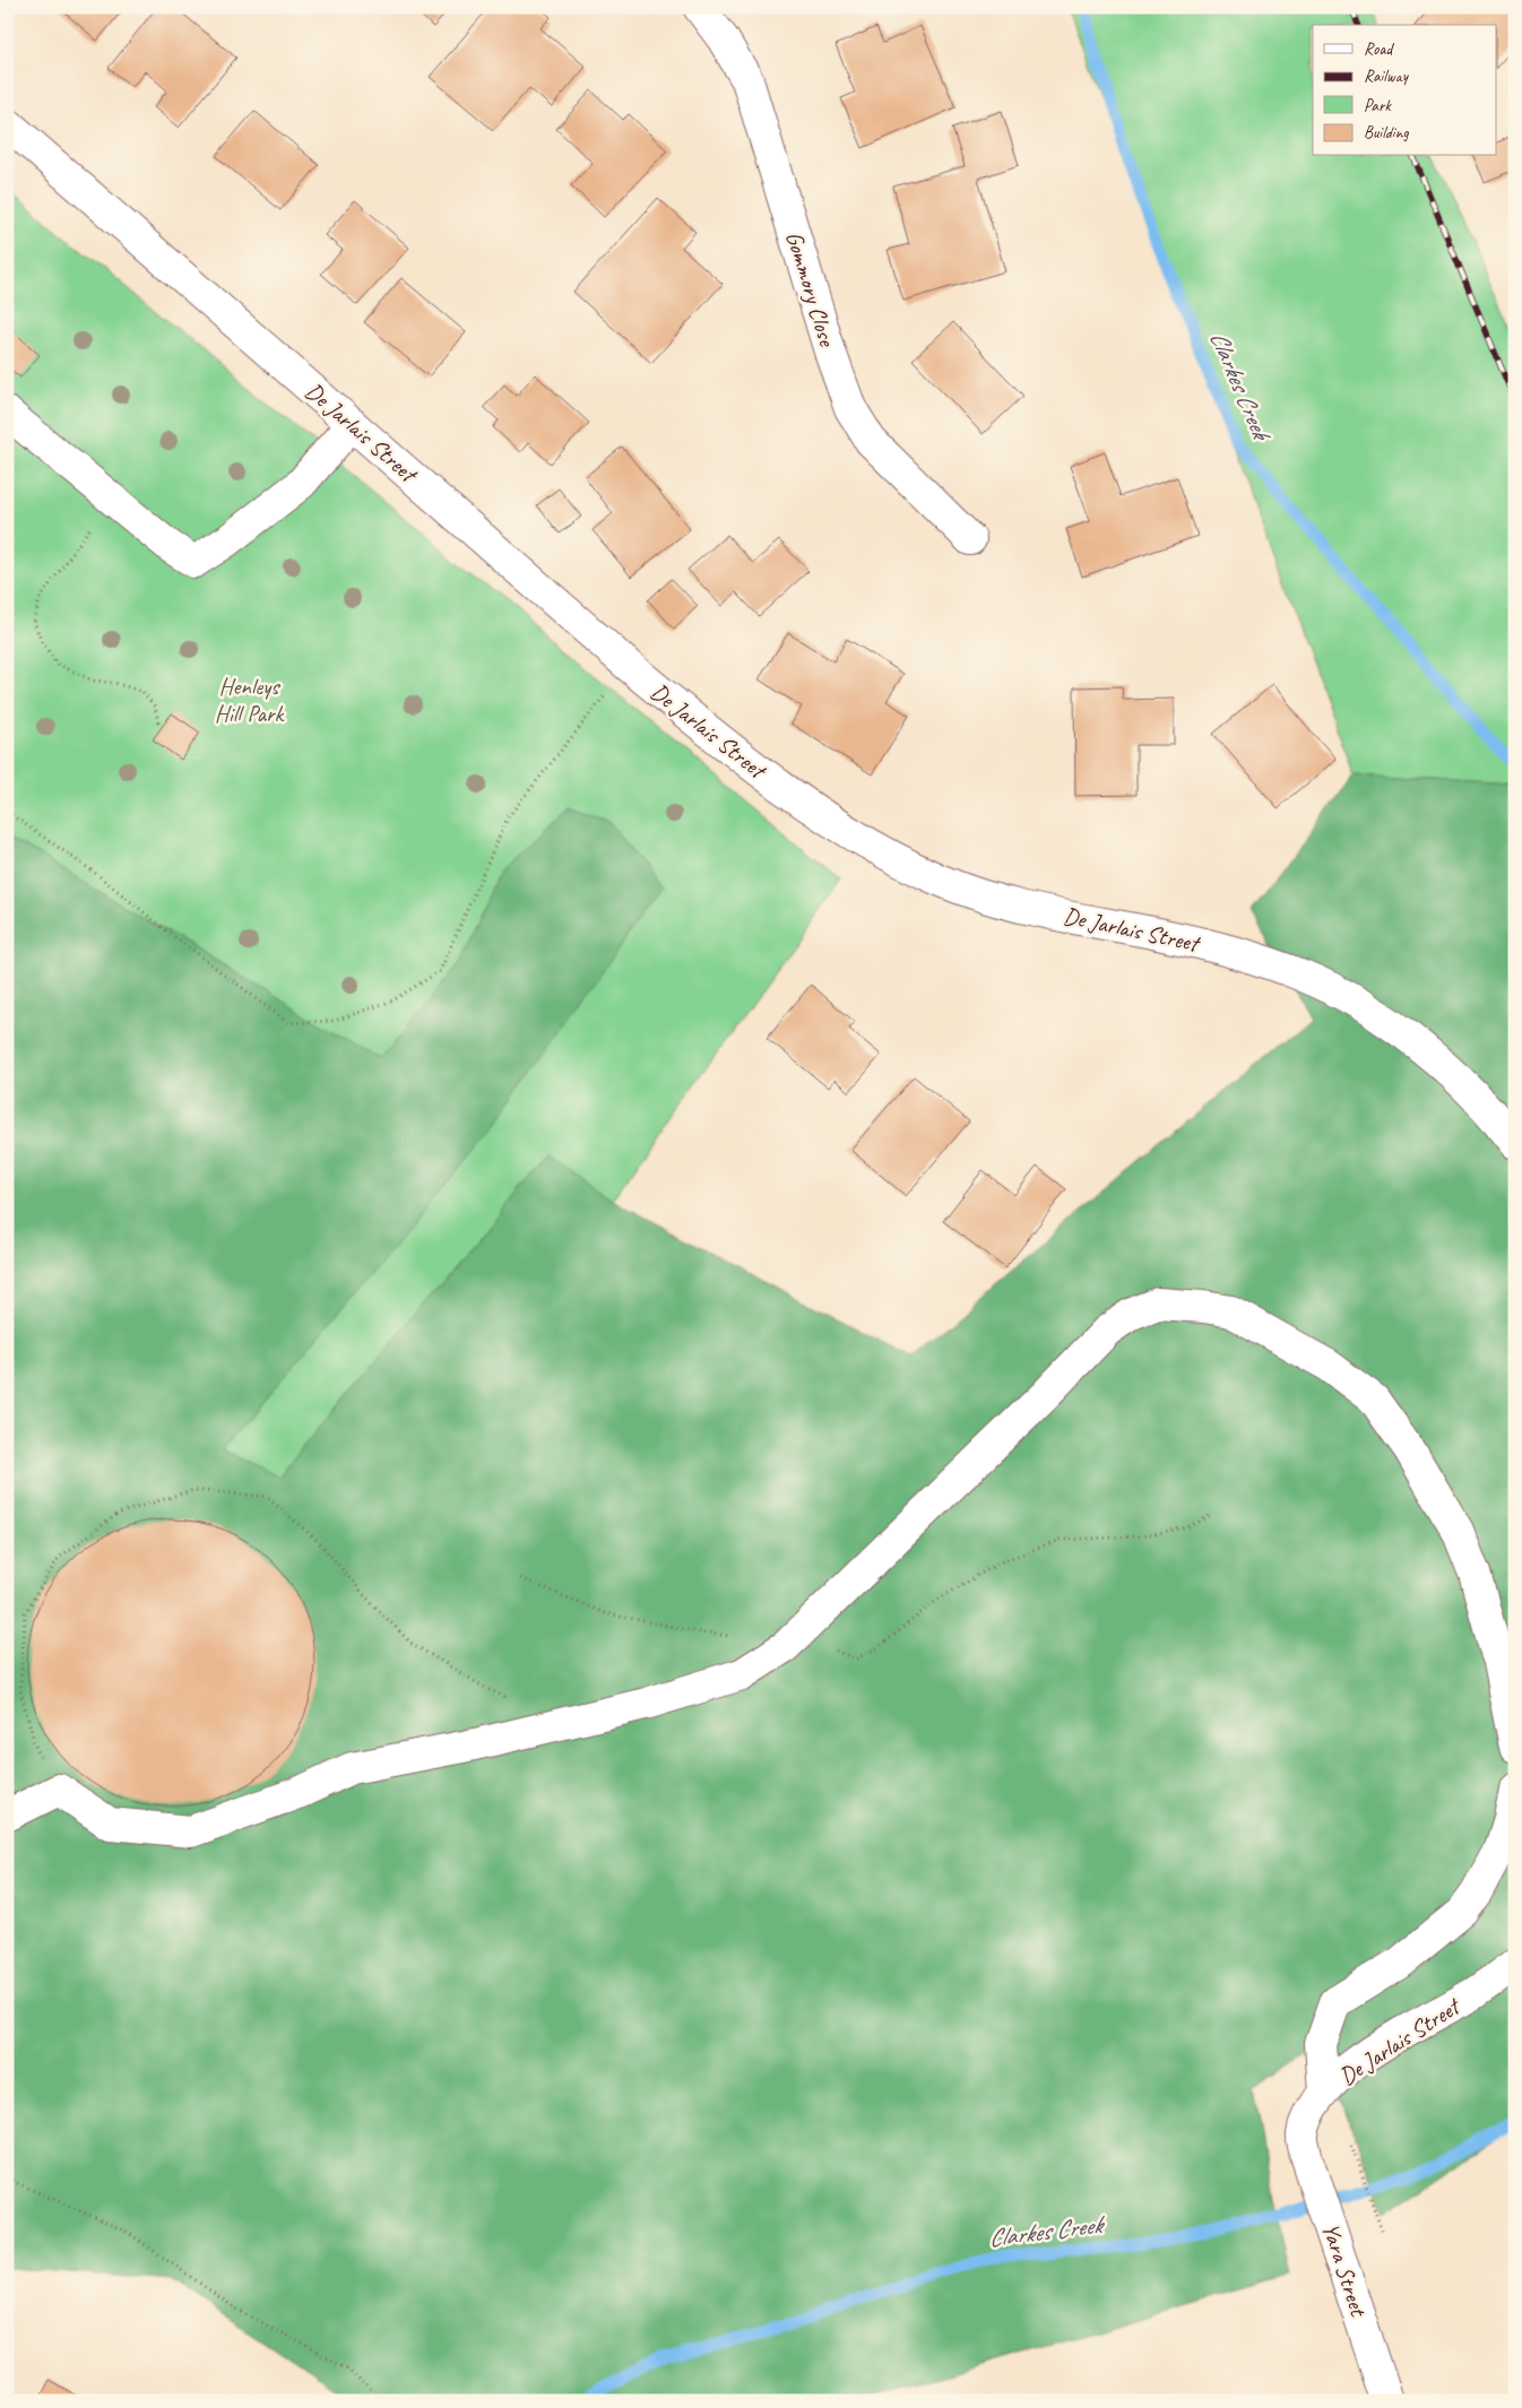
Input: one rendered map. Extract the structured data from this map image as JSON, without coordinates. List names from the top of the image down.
{
  "streets": {
    "street": ["Gommory Close", "De Jarlais Street", "Yara Street"]
  },
  "crossings": [
    ["De Jarlais Street", "Yara Street"]
  ],
  "water": ["Clarkes Creek"],
  "parks": ["Henleys Hill Park"],
  "legend": [
    "Road",
    "Railway",
    "Park",
    "Building"
  ]
}
